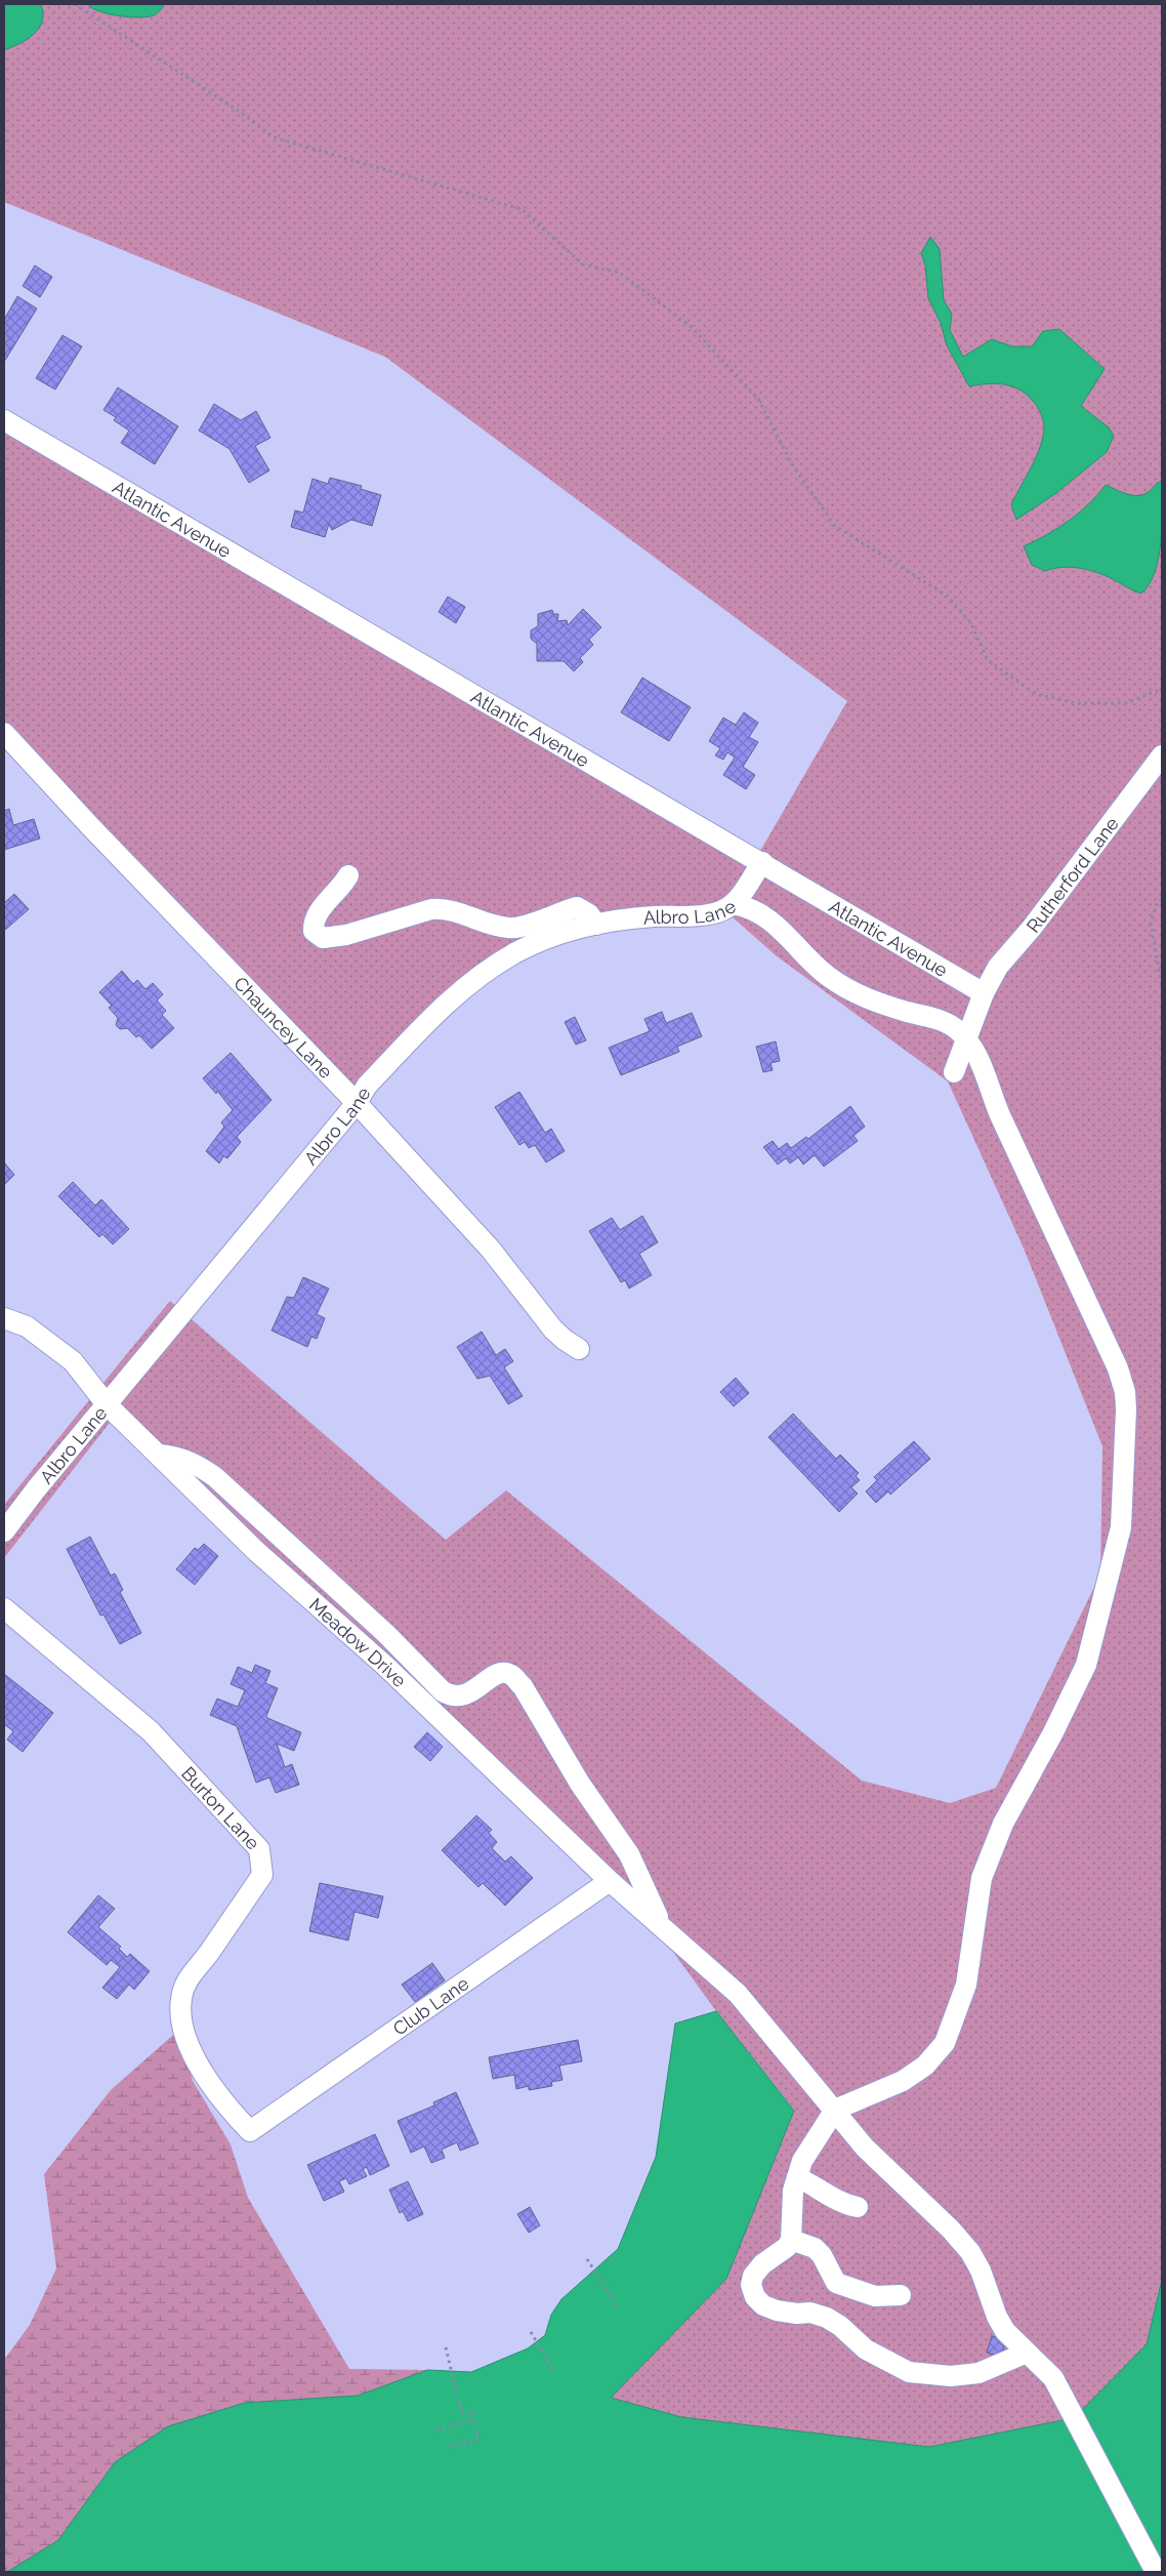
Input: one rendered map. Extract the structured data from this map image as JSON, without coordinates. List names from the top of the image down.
{
  "streets": {
    "street": [
      "Atlantic Avenue",
      "Rutherford Lane",
      "Albro Lane",
      "Chauncey Lane",
      "Meadow Drive",
      "Burton Lane",
      "Club Lane"
    ]
  },
  "crossings": [
    ["Atlantic Avenue", "Rutherford Lane"],
    ["Atlantic Avenue", "Albro Lane"],
    ["Albro Lane", "Chauncey Lane"],
    ["Albro Lane", "Meadow Drive"],
    ["Meadow Drive", "Club Lane"],
    ["Burton Lane", "Club Lane"]
  ]
}
